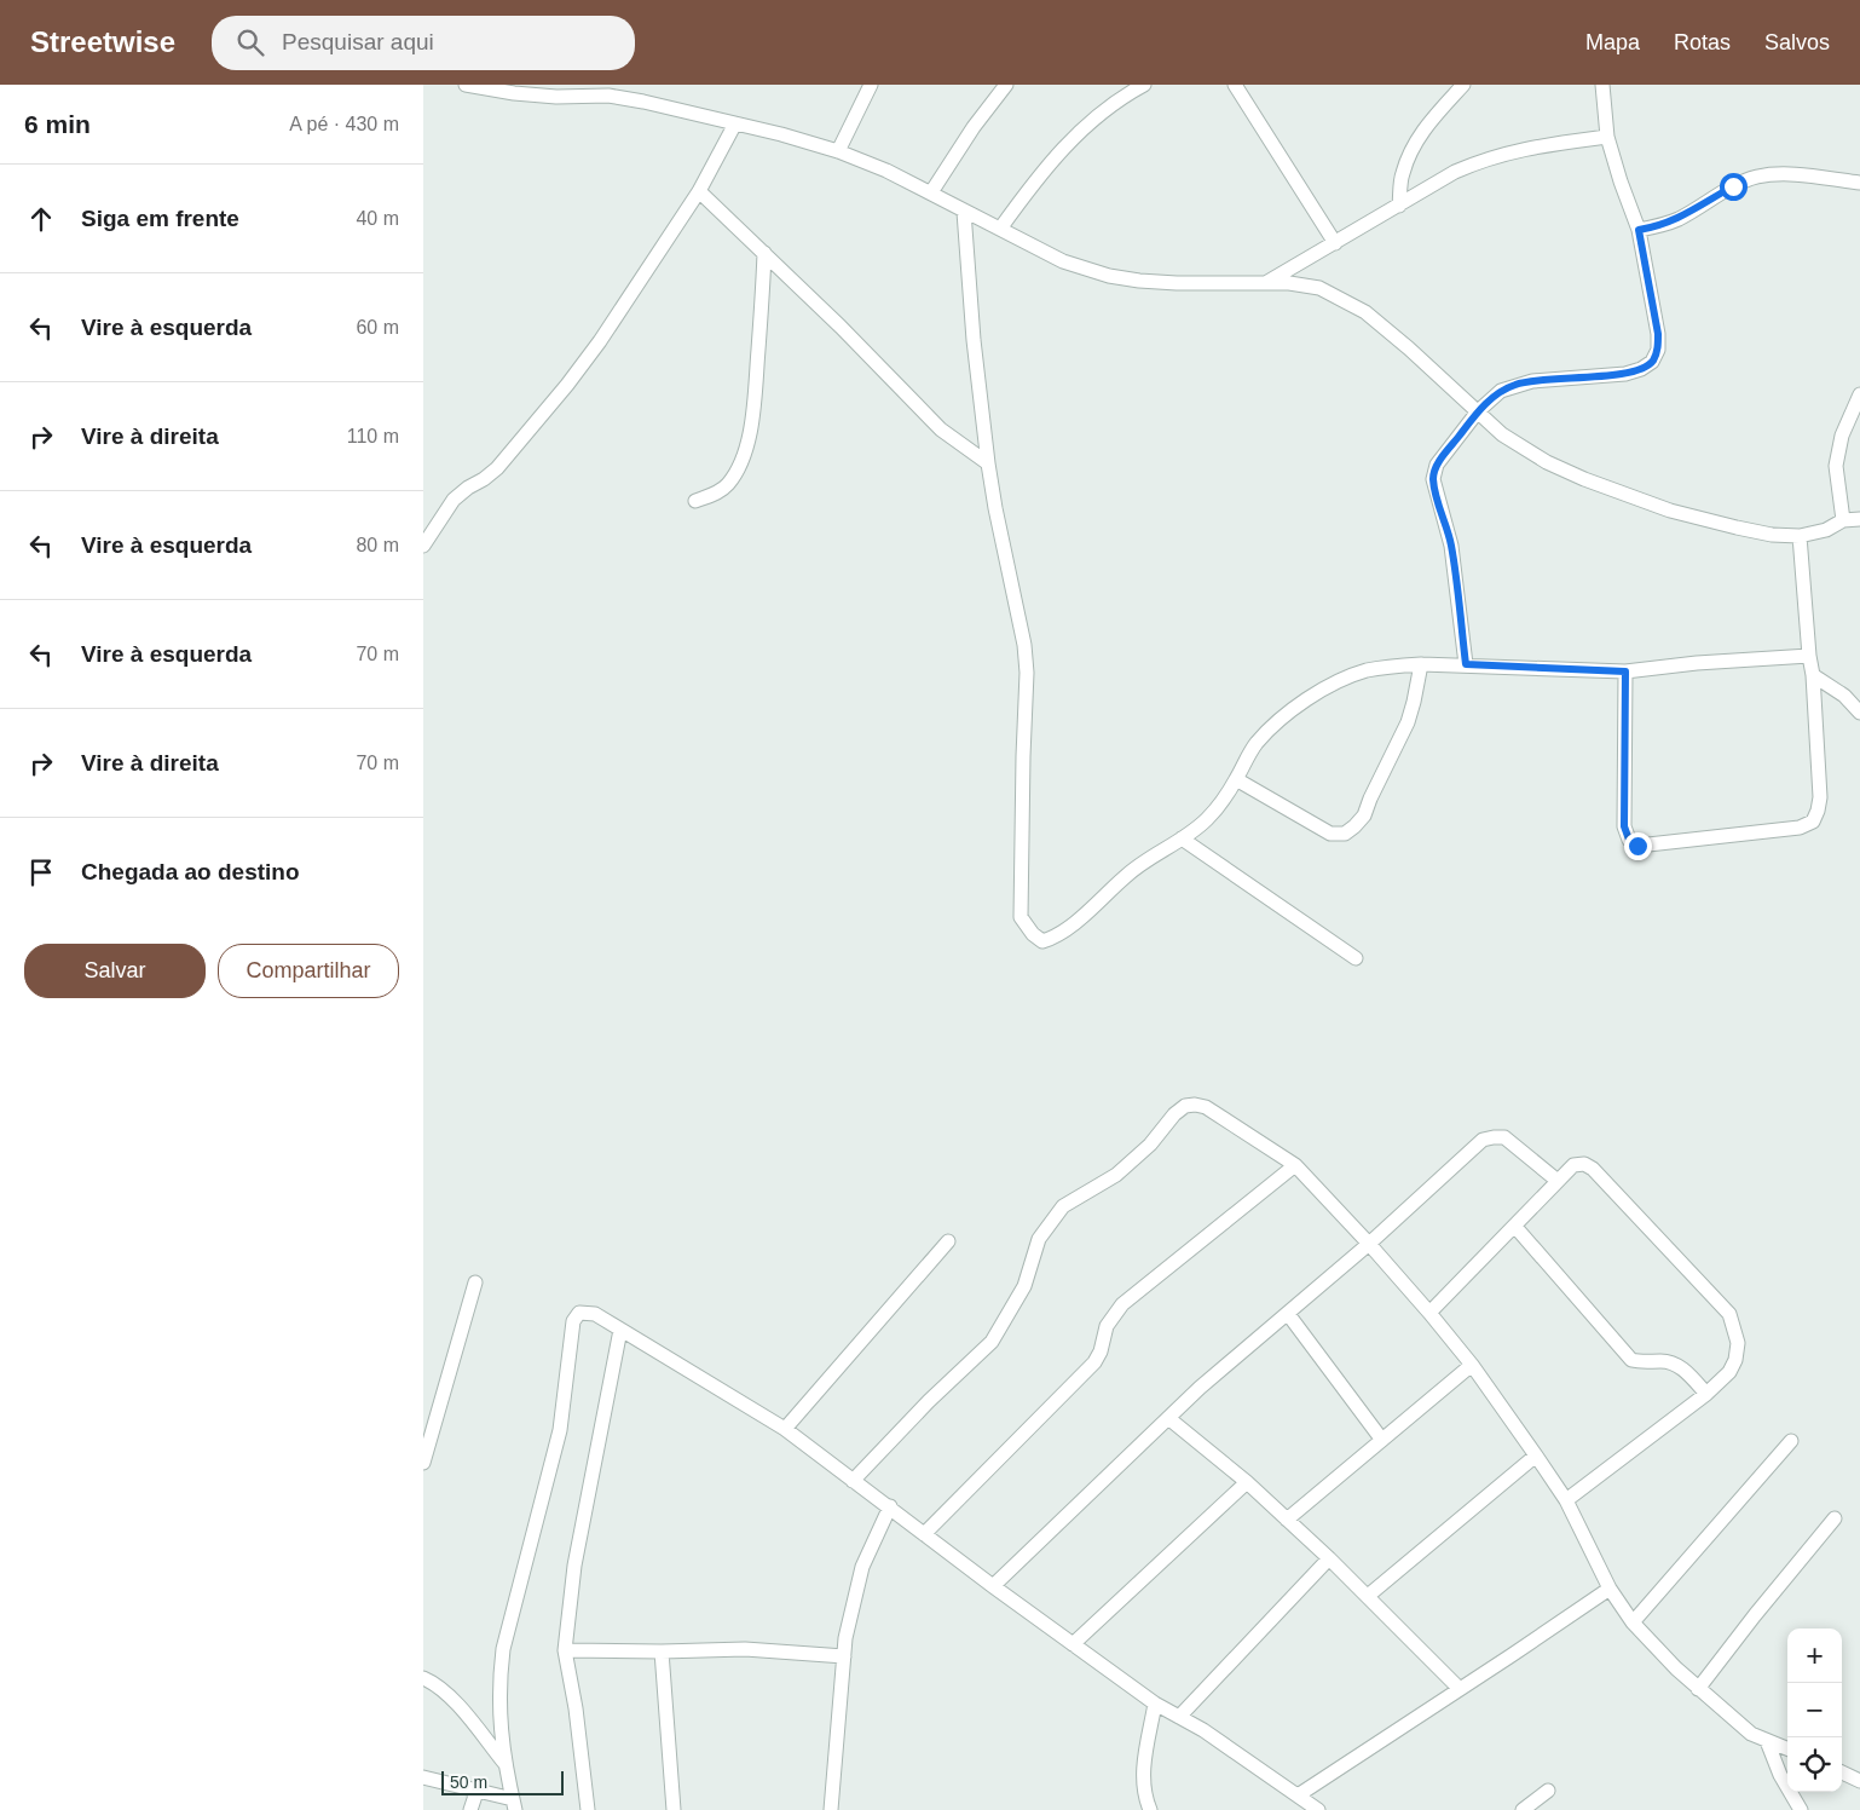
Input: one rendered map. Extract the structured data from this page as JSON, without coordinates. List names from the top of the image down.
{
  "scale_bar": "50 m",
  "page": {
    "header": "Streetwise",
    "search": "Pesquisar aqui",
    "nav": ["Mapa", "Rotas", "Salvos"],
    "heading": ["6 min", "A pé · 430 m"],
    "list": [
      ["Siga em frente", "40 m"],
      ["Vire à esquerda", "60 m"],
      ["Vire à direita", "110 m"],
      ["Vire à esquerda", "80 m"],
      ["Vire à esquerda", "70 m"],
      ["Vire à direita", "70 m"],
      "Chegada ao destino"
    ],
    "buttons": ["Salvar", "Compartilhar"],
    "map_buttons": ["+", "−"],
    "scale": "50 m"
  }
}
